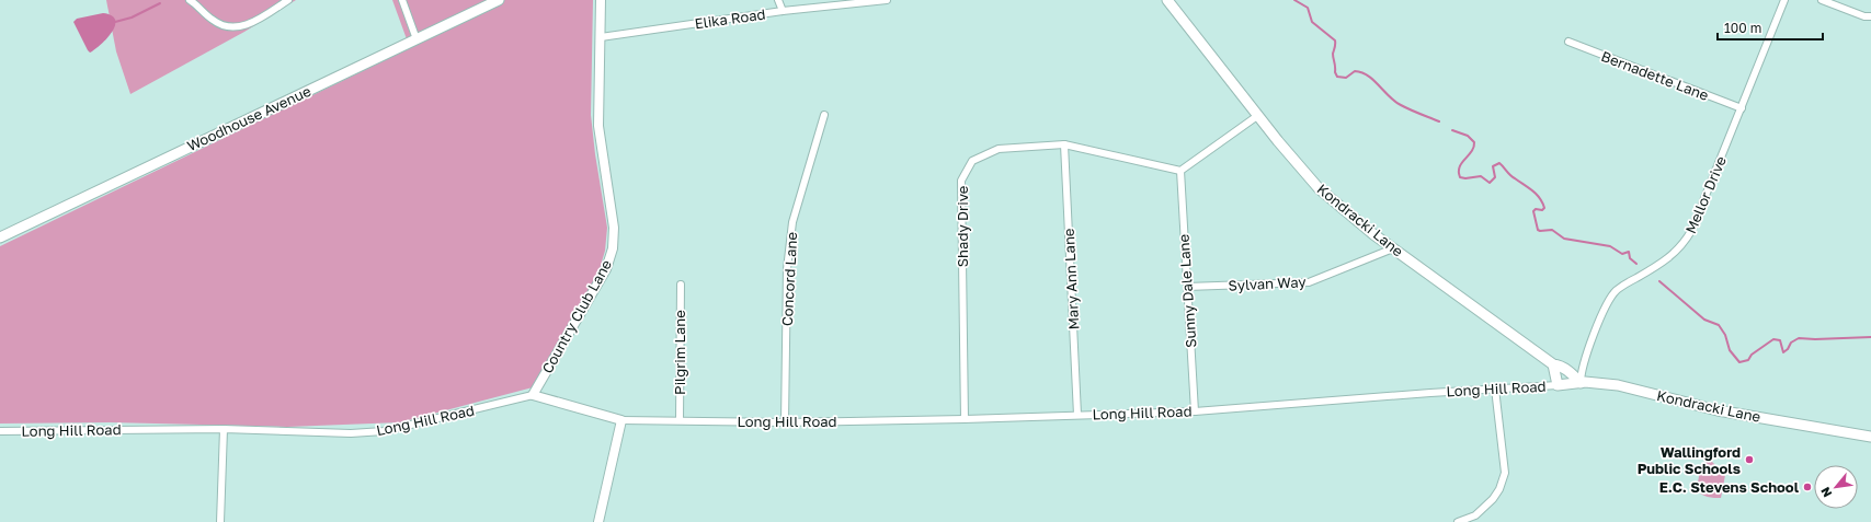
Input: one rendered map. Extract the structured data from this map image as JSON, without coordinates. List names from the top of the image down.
{
  "streets": {
    "main road": ["Woodhouse Avenue", "Kondracki Lane", "Long Hill Road"],
    "street": [
      "Elika Road",
      "Bernadette Lane",
      "Mellor Drive",
      "Shady Drive",
      "Concord Lane",
      "Mary Ann Lane",
      "Sylvan Way",
      "Sunny Dale Lane",
      "Country Club Lane",
      "Pilgrim Lane"
    ]
  },
  "crossings": [
    ["Elika Road", "Country Club Lane"],
    ["Bernadette Lane", "Mellor Drive"],
    ["Mellor Drive", "Kondracki Lane"],
    ["Mellor Drive", "Long Hill Road"],
    ["Kondracki Lane", "Sylvan Way"],
    ["Kondracki Lane", "Long Hill Road"],
    ["Shady Drive", "Mary Ann Lane"],
    ["Shady Drive", "Sunny Dale Lane"],
    ["Shady Drive", "Long Hill Road"],
    ["Concord Lane", "Long Hill Road"],
    ["Mary Ann Lane", "Long Hill Road"],
    ["Sylvan Way", "Sunny Dale Lane"],
    ["Sunny Dale Lane", "Long Hill Road"],
    ["Country Club Lane", "Long Hill Road"],
    ["Pilgrim Lane", "Long Hill Road"]
  ],
  "places": ["Wallingford Public Schools", "E.C. Stevens School"],
  "scale_bar": "100 m",
  "north": "bottom left"
}
